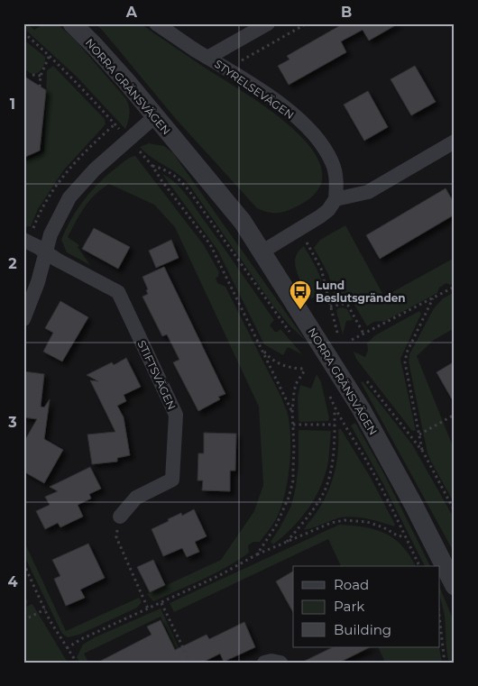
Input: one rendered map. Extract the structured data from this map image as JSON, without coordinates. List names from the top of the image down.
{
  "streets": {
    "street": ["NORRA GRÄNSVÄGEN", "STYRELSEVÄGEN", "STIFTSVÄGEN"]
  },
  "places": {
    "bus stop": ["Lund Beslutsgränden"]
  },
  "legend": ["Road", "Park", "Building"],
  "grid": {
    "columns": ["A", "B"],
    "rows": [
      "1",
      "2",
      "3",
      "4"
    ]
  }
}
